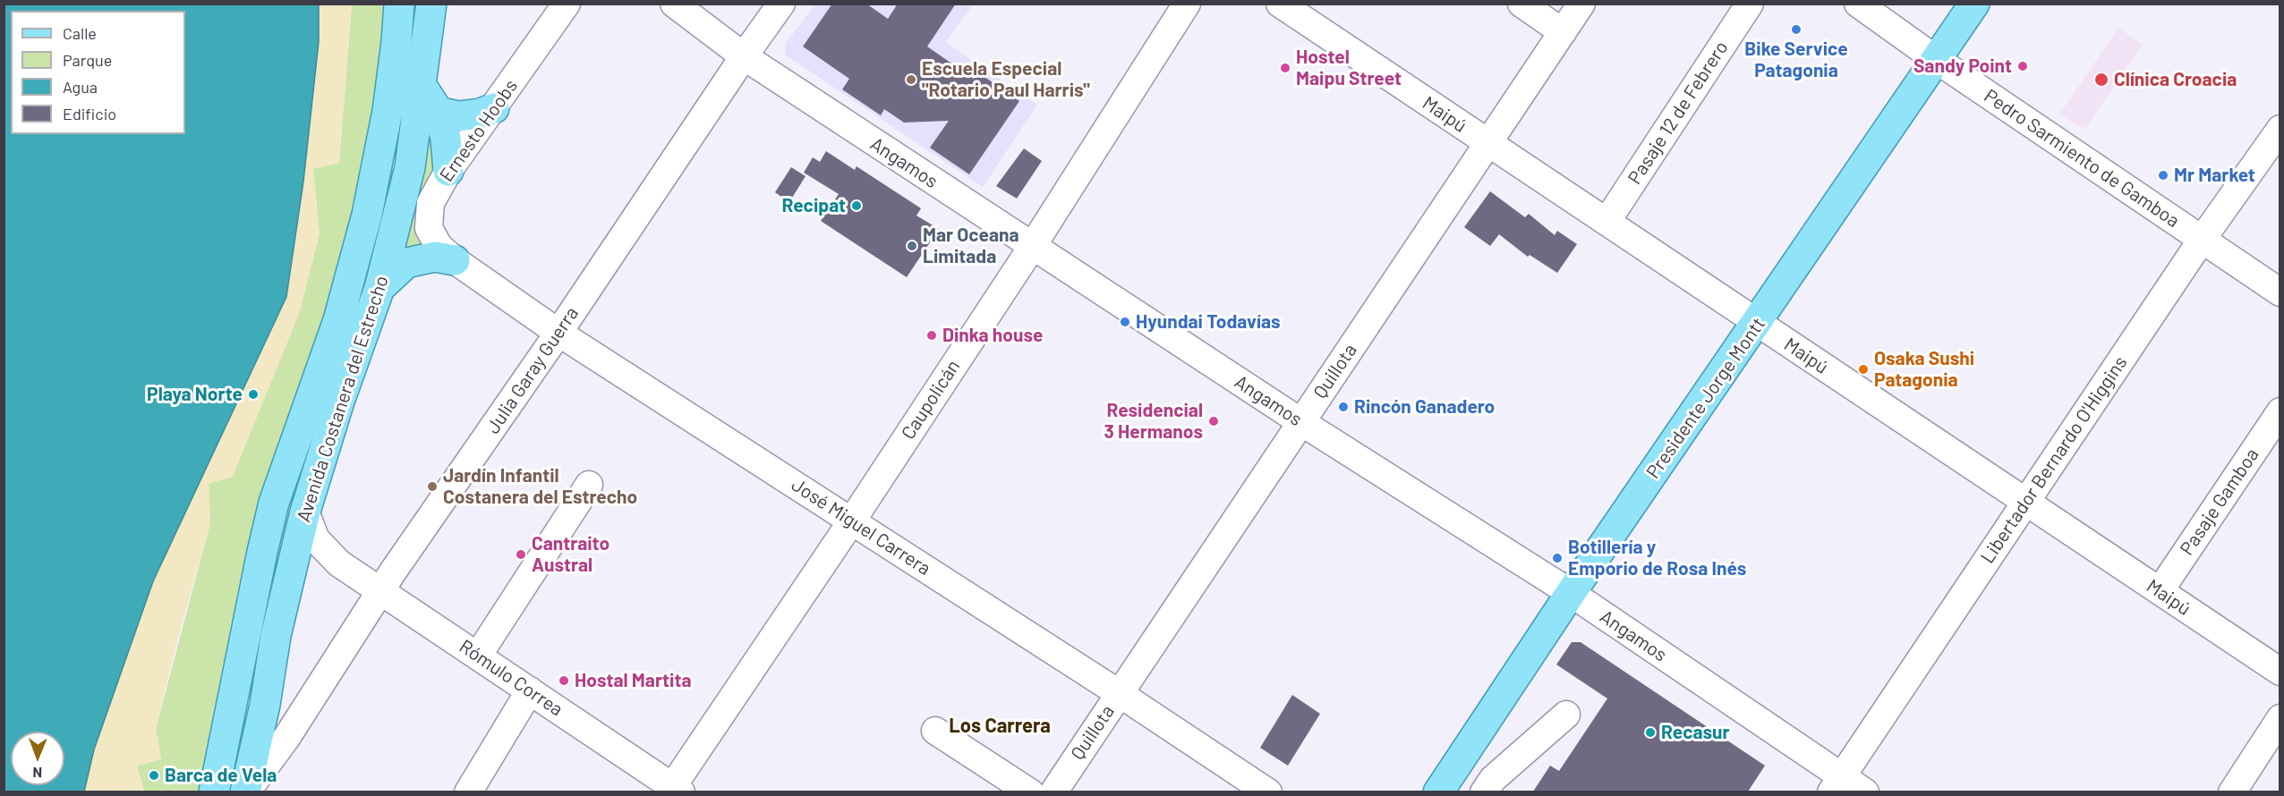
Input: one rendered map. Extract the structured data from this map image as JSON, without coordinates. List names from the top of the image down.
{
  "streets": {
    "main road": ["Presidente Jorge Montt", "Avenida Costanera del Estrecho"],
    "street": [
      "Pasaje 12 de Febrero",
      "Maipú",
      "Ernesto Hoobs",
      "Pedro Sarmiento de Gamboa",
      "Angamos",
      "Julia Garay Guerra",
      "Quillota",
      "Caupolicán",
      "Libertador Bernardo O'Higgins",
      "Pasaje Gamboa",
      "José Miguel Carrera",
      "Rómulo Correa"
    ]
  },
  "crossings": [
    ["Pasaje 12 de Febrero", "Maipú"],
    ["Maipú", "Quillota"],
    ["Maipú", "Presidente Jorge Montt"],
    ["Maipú", "Libertador Bernardo O'Higgins"],
    ["Maipú", "Pasaje Gamboa"],
    ["Ernesto Hoobs", "José Miguel Carrera"],
    ["Pedro Sarmiento de Gamboa", "Presidente Jorge Montt"],
    ["Pedro Sarmiento de Gamboa", "Libertador Bernardo O'Higgins"],
    ["Angamos", "Julia Garay Guerra"],
    ["Angamos", "Quillota"],
    ["Angamos", "Presidente Jorge Montt"],
    ["Angamos", "Caupolicán"],
    ["Angamos", "Libertador Bernardo O'Higgins"],
    ["Julia Garay Guerra", "Avenida Costanera del Estrecho"],
    ["Julia Garay Guerra", "José Miguel Carrera"],
    ["Julia Garay Guerra", "Rómulo Correa"],
    ["Quillota", "José Miguel Carrera"],
    ["Avenida Costanera del Estrecho", "Rómulo Correa"],
    ["Caupolicán", "José Miguel Carrera"],
    ["Caupolicán", "Rómulo Correa"]
  ],
  "districts": ["Los Carrera"],
  "places": [
    "Bike Service Patagonia",
    "Sandy Point",
    "Hostel Maipu Street",
    "Escuela Especial \"Rotario Paul Harris\"",
    "Clínica Croacia",
    "Mr Market",
    "Recipat",
    "Mar Oceana Limitada",
    "Hyundai Todavías",
    "Dinka house",
    "Osaka Sushi Patagonia",
    "Playa Norte",
    "Rincón Ganadero",
    "Residencial 3 Hermanos",
    "Jardín Infantil Costanera del Estrecho",
    "Cantraito Austral",
    "Botillería y Emporio de Rosa Inés",
    "Hostal Martita",
    "Recasur",
    "Barca de Vela"
  ],
  "legend": [
    "Calle",
    "Parque",
    "Agua",
    "Edificio"
  ],
  "north": "bottom"
}
